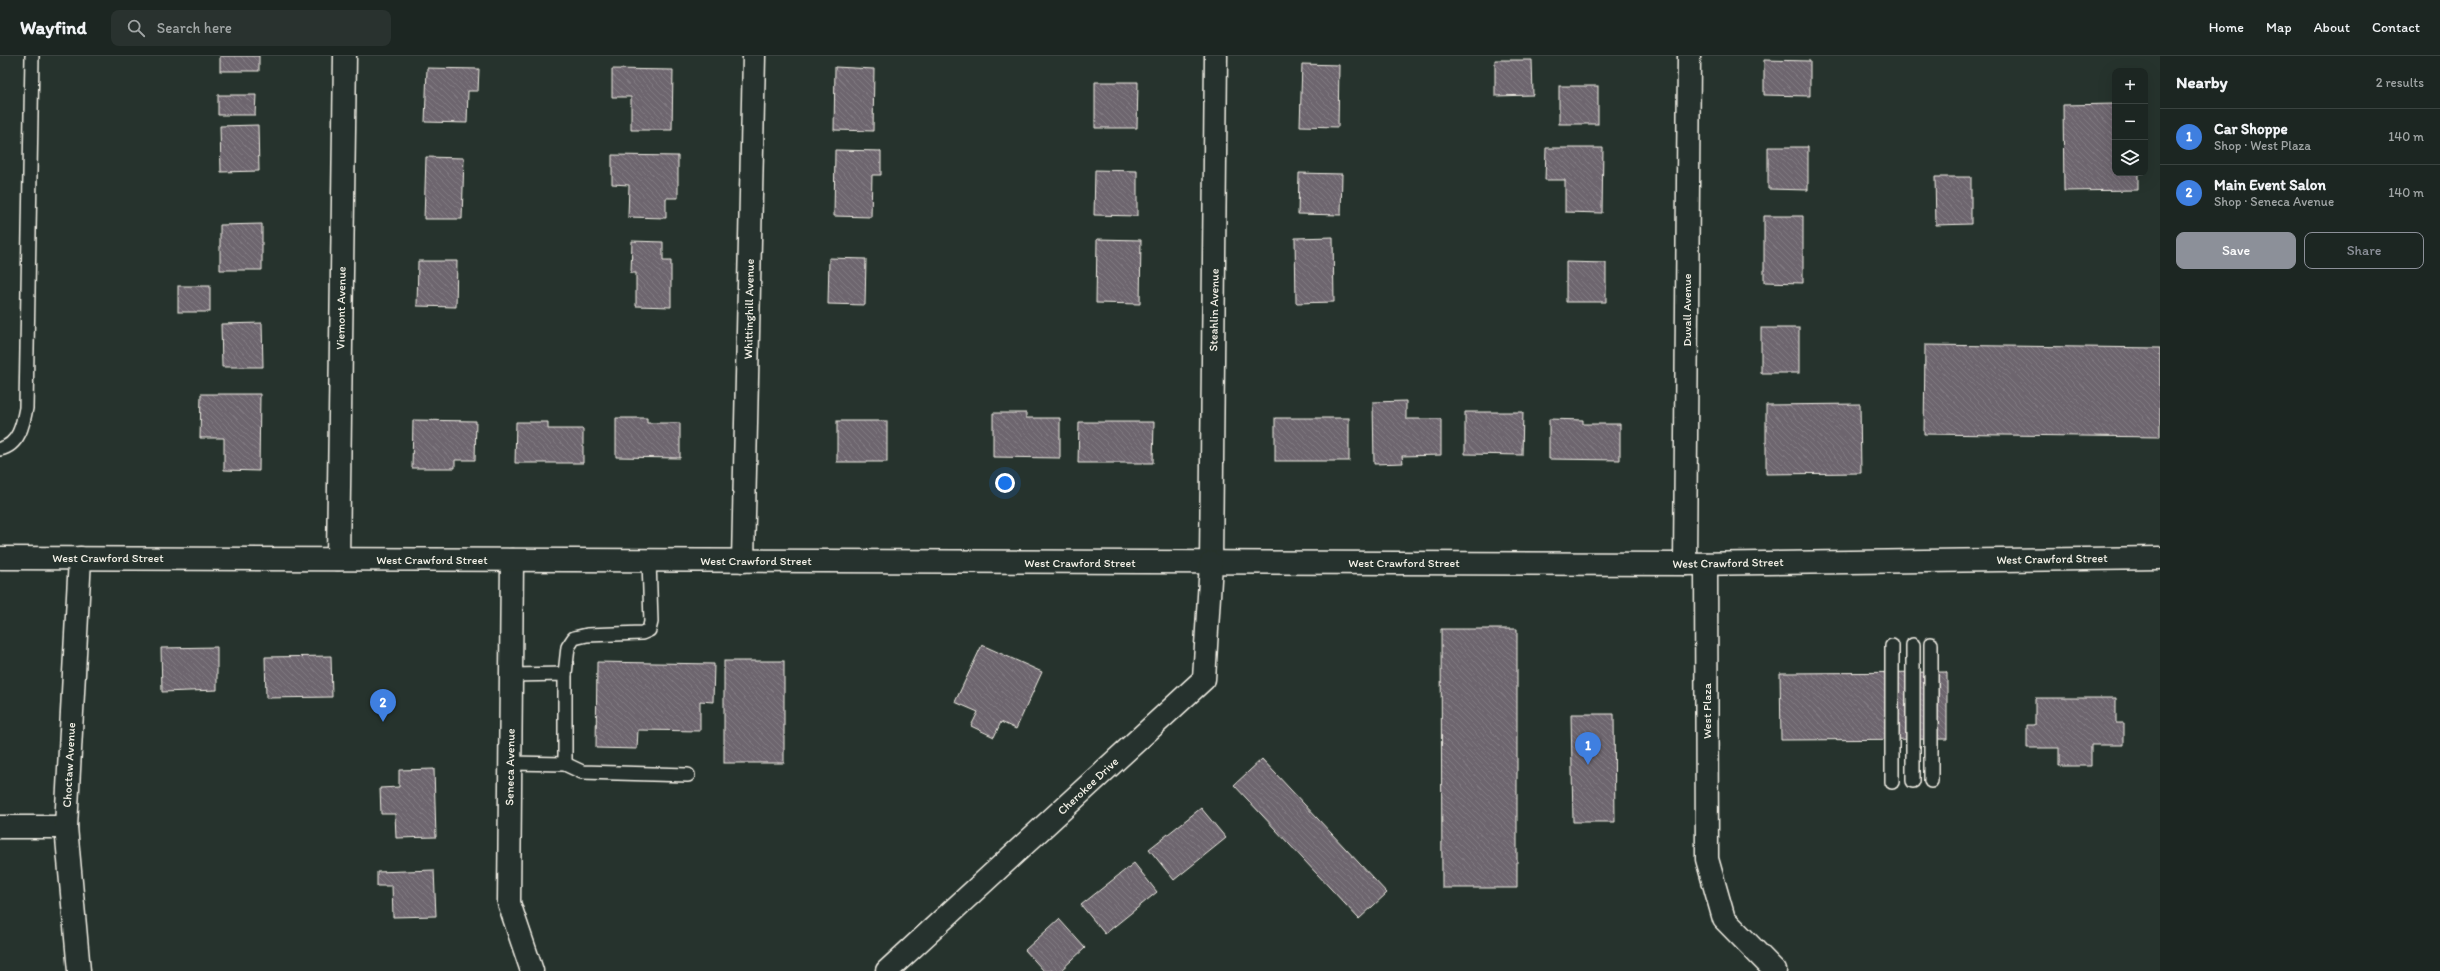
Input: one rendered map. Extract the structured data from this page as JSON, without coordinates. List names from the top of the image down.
{
  "streets": {
    "street": [
      "Viemont Avenue",
      "Whittinghill Avenue",
      "Steahlin Avenue",
      "Duvall Avenue",
      "West Crawford Street",
      "West Plaza",
      "Choctaw Avenue",
      "Seneca Avenue",
      "Cherokee Drive"
    ]
  },
  "crossings": [
    ["Viemont Avenue", "West Crawford Street"],
    ["Whittinghill Avenue", "West Crawford Street"],
    ["Steahlin Avenue", "West Crawford Street"],
    ["Steahlin Avenue", "Cherokee Drive"],
    ["Duvall Avenue", "West Crawford Street"],
    ["Duvall Avenue", "West Plaza"],
    ["West Crawford Street", "West Plaza"],
    ["West Crawford Street", "Choctaw Avenue"],
    ["West Crawford Street", "Seneca Avenue"],
    ["West Crawford Street", "Cherokee Drive"]
  ],
  "page": {
    "header": "Wayfind",
    "search": "Search here",
    "nav": [
      "Home",
      "Map",
      "About",
      "Contact"
    ],
    "heading": ["Nearby", "2 results"],
    "map_buttons": ["+", "−"],
    "list": [
      {
        "mark": "1",
        "name": "Car Shoppe",
        "note": "Shop · West Plaza",
        "value": "140 m"
      },
      {
        "mark": "2",
        "name": "Main Event Salon",
        "note": "Shop · Seneca Avenue",
        "value": "140 m"
      }
    ],
    "buttons": ["Save", "Share"],
    "pins": ["2", "1"]
  }
}
